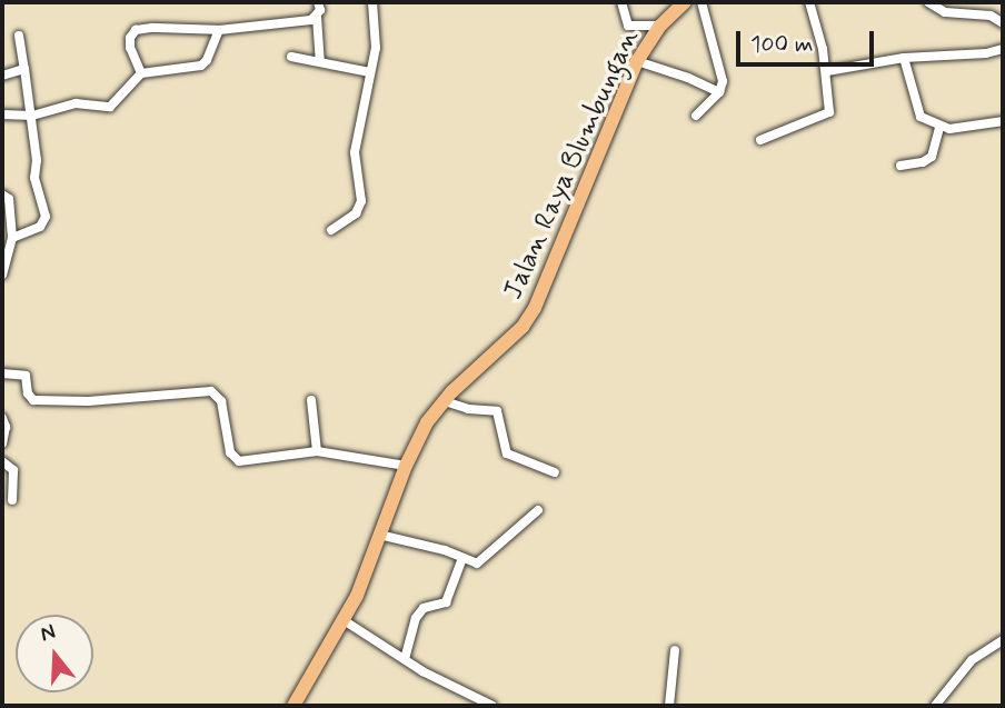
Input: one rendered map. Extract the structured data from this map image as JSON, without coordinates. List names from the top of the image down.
{
  "streets": {
    "main road": ["Jalan Raya Blumbungan"]
  },
  "scale_bar": "100 m",
  "north": "top"
}
